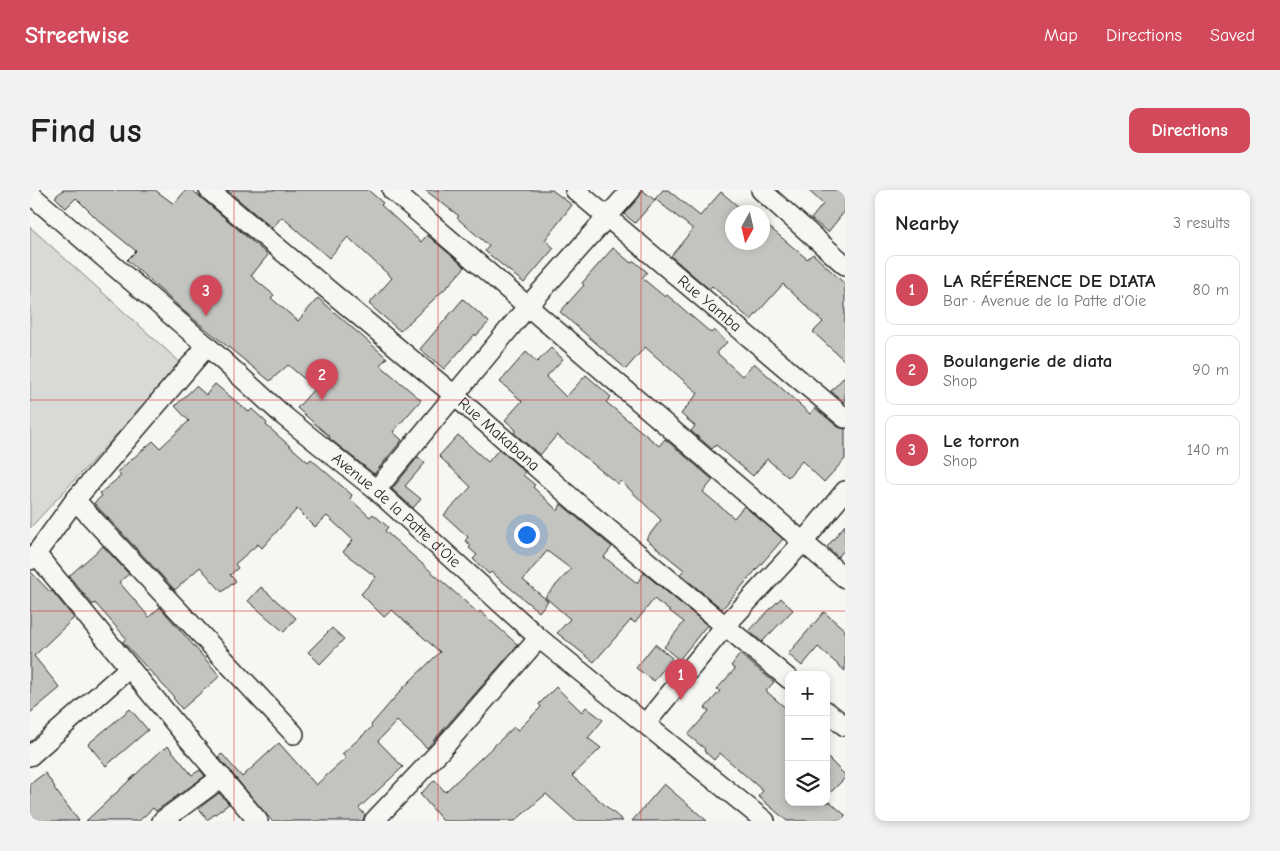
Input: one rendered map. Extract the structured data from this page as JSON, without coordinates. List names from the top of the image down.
{
  "streets": {
    "street": ["Rue Yamba", "Rue Makabana", "Avenue de la Patte d'Oie"]
  },
  "north": "bottom",
  "page": {
    "header": "Streetwise",
    "nav": ["Map", "Directions", "Saved"],
    "buttons": "Directions",
    "title": "Find us",
    "heading": ["Nearby", "3 results"],
    "list": [
      {
        "mark": "1",
        "name": "LA RÉFÉRENCE DE DIATA",
        "note": "Bar · Avenue de la Patte d'Oie",
        "value": "80 m"
      },
      {
        "mark": "2",
        "name": "Boulangerie de diata",
        "note": "Shop",
        "value": "90 m"
      },
      {
        "mark": "3",
        "name": "Le torron",
        "note": "Shop",
        "value": "140 m"
      }
    ],
    "pins": ["3", "2", "1"],
    "map_buttons": ["+", "−"]
  }
}
